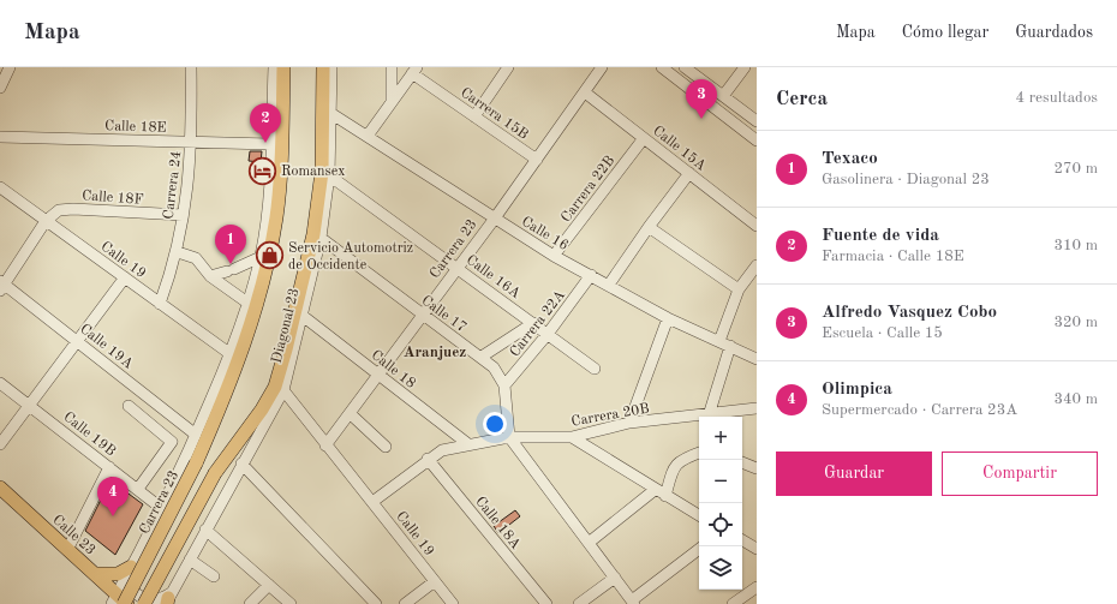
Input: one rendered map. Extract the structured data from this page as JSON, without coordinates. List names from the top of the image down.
{
  "streets": {
    "main road": ["Carrera 23", "Calle 23"],
    "street": [
      "Carrera 15B",
      "Calle 18E",
      "Calle 15A",
      "Carrera 24",
      "Carrera 22B",
      "Calle 18F",
      "Calle 16",
      "Calle 19",
      "Calle 16A",
      "Calle 17",
      "Carrera 22A",
      "Diagonal 23",
      "Calle 19A",
      "Calle 18",
      "Carrera 20B",
      "Calle 19B",
      "Calle 18A"
    ]
  },
  "crossings": [
    ["Carrera 15B", "Carrera 23"],
    ["Calle 18E", "Carrera 24"],
    ["Calle 15A", "Carrera 22B"],
    ["Calle 15A", "Carrera 23"],
    ["Carrera 24", "Calle 18F"],
    ["Carrera 24", "Calle 19"],
    ["Carrera 22B", "Calle 16"],
    ["Calle 18F", "Calle 19"],
    ["Calle 16", "Carrera 23"],
    ["Calle 16", "Carrera 22A"],
    ["Calle 16", "Diagonal 23"],
    ["Carrera 23", "Calle 19"],
    ["Carrera 23", "Calle 16A"],
    ["Carrera 23", "Calle 17"],
    ["Carrera 23", "Calle 19A"],
    ["Carrera 23", "Calle 18"],
    ["Carrera 23", "Calle 19B"],
    ["Carrera 23", "Calle 23"],
    ["Calle 19", "Diagonal 23"],
    ["Calle 19", "Carrera 20B"],
    ["Calle 16A", "Carrera 22A"],
    ["Calle 16A", "Diagonal 23"],
    ["Calle 17", "Carrera 22A"],
    ["Calle 17", "Diagonal 23"],
    ["Calle 17", "Carrera 20B"],
    ["Diagonal 23", "Calle 18"],
    ["Calle 18", "Carrera 20B"],
    ["Carrera 20B", "Calle 18A"]
  ],
  "districts": ["Aranjuez"],
  "places": {
    "hotel": ["Romansex"],
    "shop": ["Servicio Automotriz de Occidente"]
  },
  "page": {
    "header": "Mapa",
    "nav": ["Mapa", "Cómo llegar", "Guardados"],
    "heading": ["Cerca", "4 resultados"],
    "pins": [
      "3",
      "2",
      "1",
      "4"
    ],
    "list": [
      {
        "mark": "1",
        "name": "Texaco",
        "note": "Gasolinera · Diagonal 23",
        "value": "270 m"
      },
      {
        "mark": "2",
        "name": "Fuente de vida",
        "note": "Farmacia · Calle 18E",
        "value": "310 m"
      },
      {
        "mark": "3",
        "name": "Alfredo Vasquez Cobo",
        "note": "Escuela · Calle 15",
        "value": "320 m"
      },
      {
        "mark": "4",
        "name": "Olimpica",
        "note": "Supermercado · Carrera 23A",
        "value": "340 m"
      }
    ],
    "map_buttons": ["+", "−"],
    "buttons": ["Guardar", "Compartir"]
  }
}
